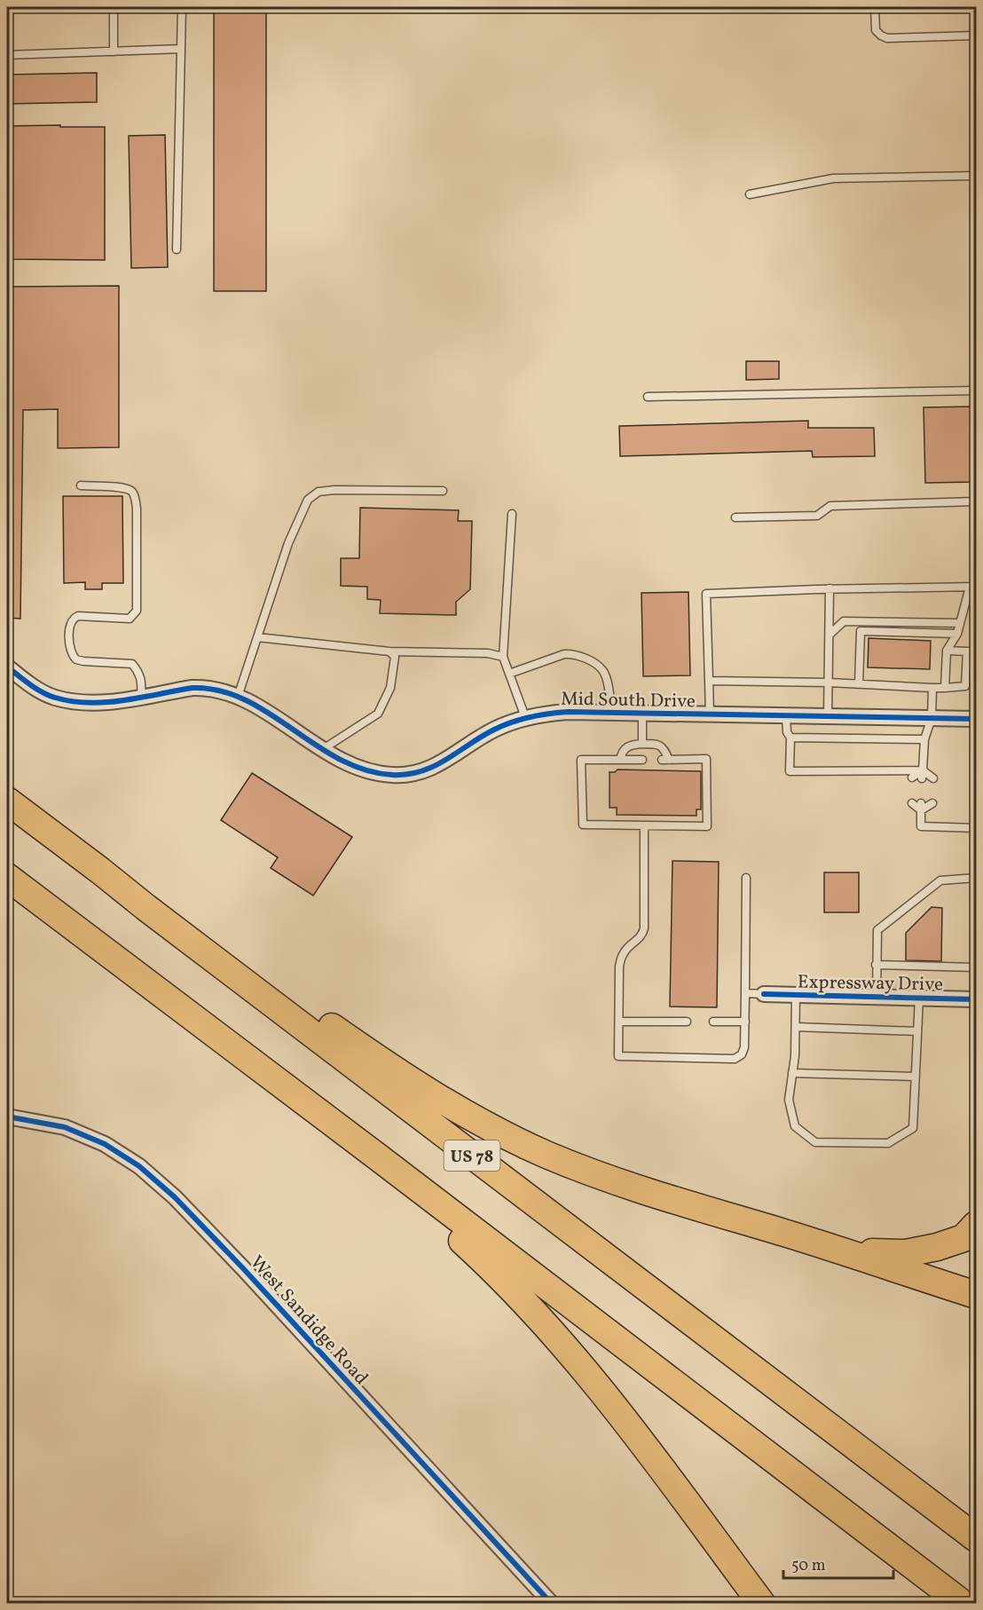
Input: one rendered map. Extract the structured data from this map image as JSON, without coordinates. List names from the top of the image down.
{
  "streets": {
    "highway": ["US 78"],
    "street": ["Mid South Drive", "Expressway Drive", "West Sandidge Road"]
  },
  "scale_bar": "50 m"
}
